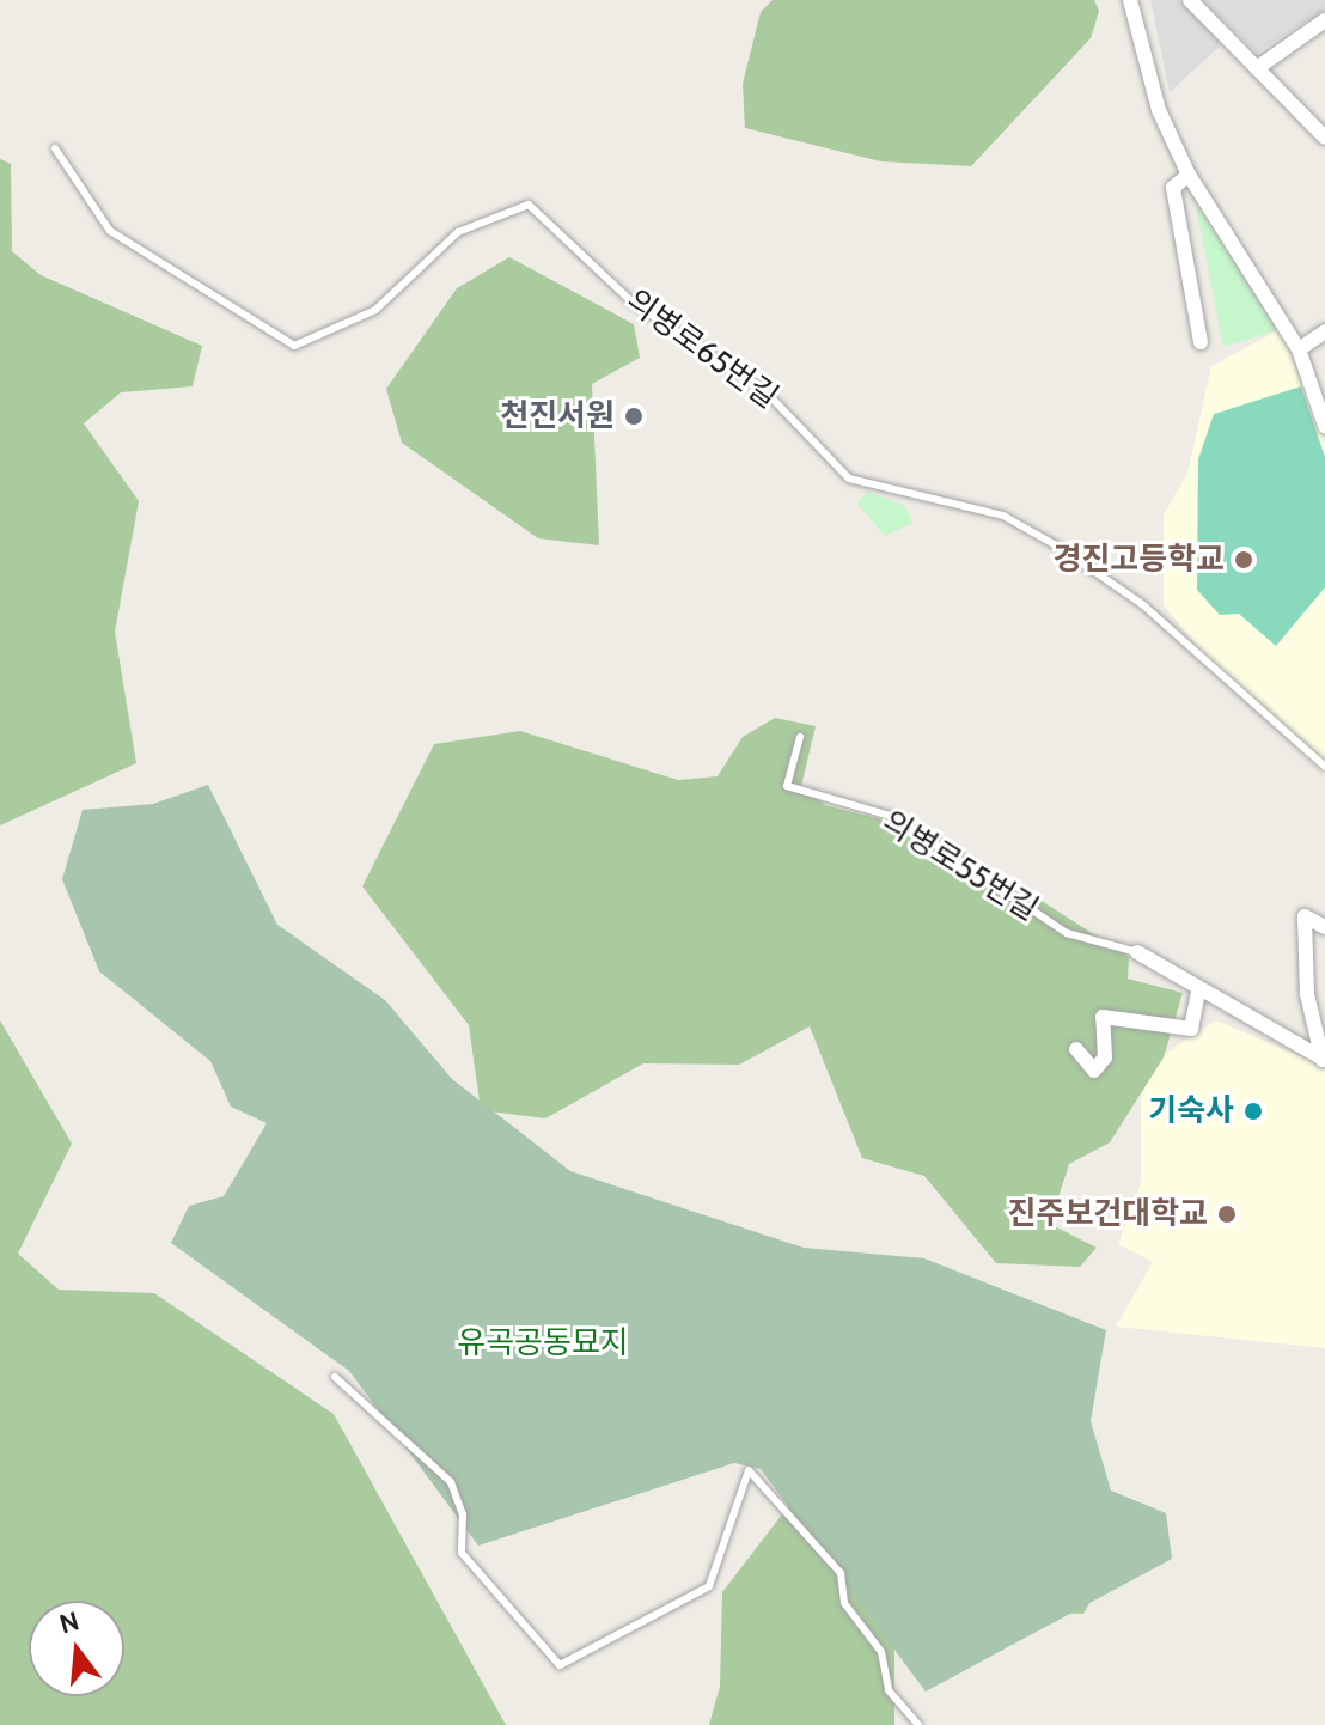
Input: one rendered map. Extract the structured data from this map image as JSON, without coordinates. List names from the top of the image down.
{
  "streets": {
    "street": ["의병로55번길"],
    "lane": ["의병로65번길"]
  },
  "parks": ["유곡공동묘지"],
  "places": [
    "천진서원",
    "경진고등학교",
    "기숙사",
    "진주보건대학교"
  ],
  "north": "top"
}
